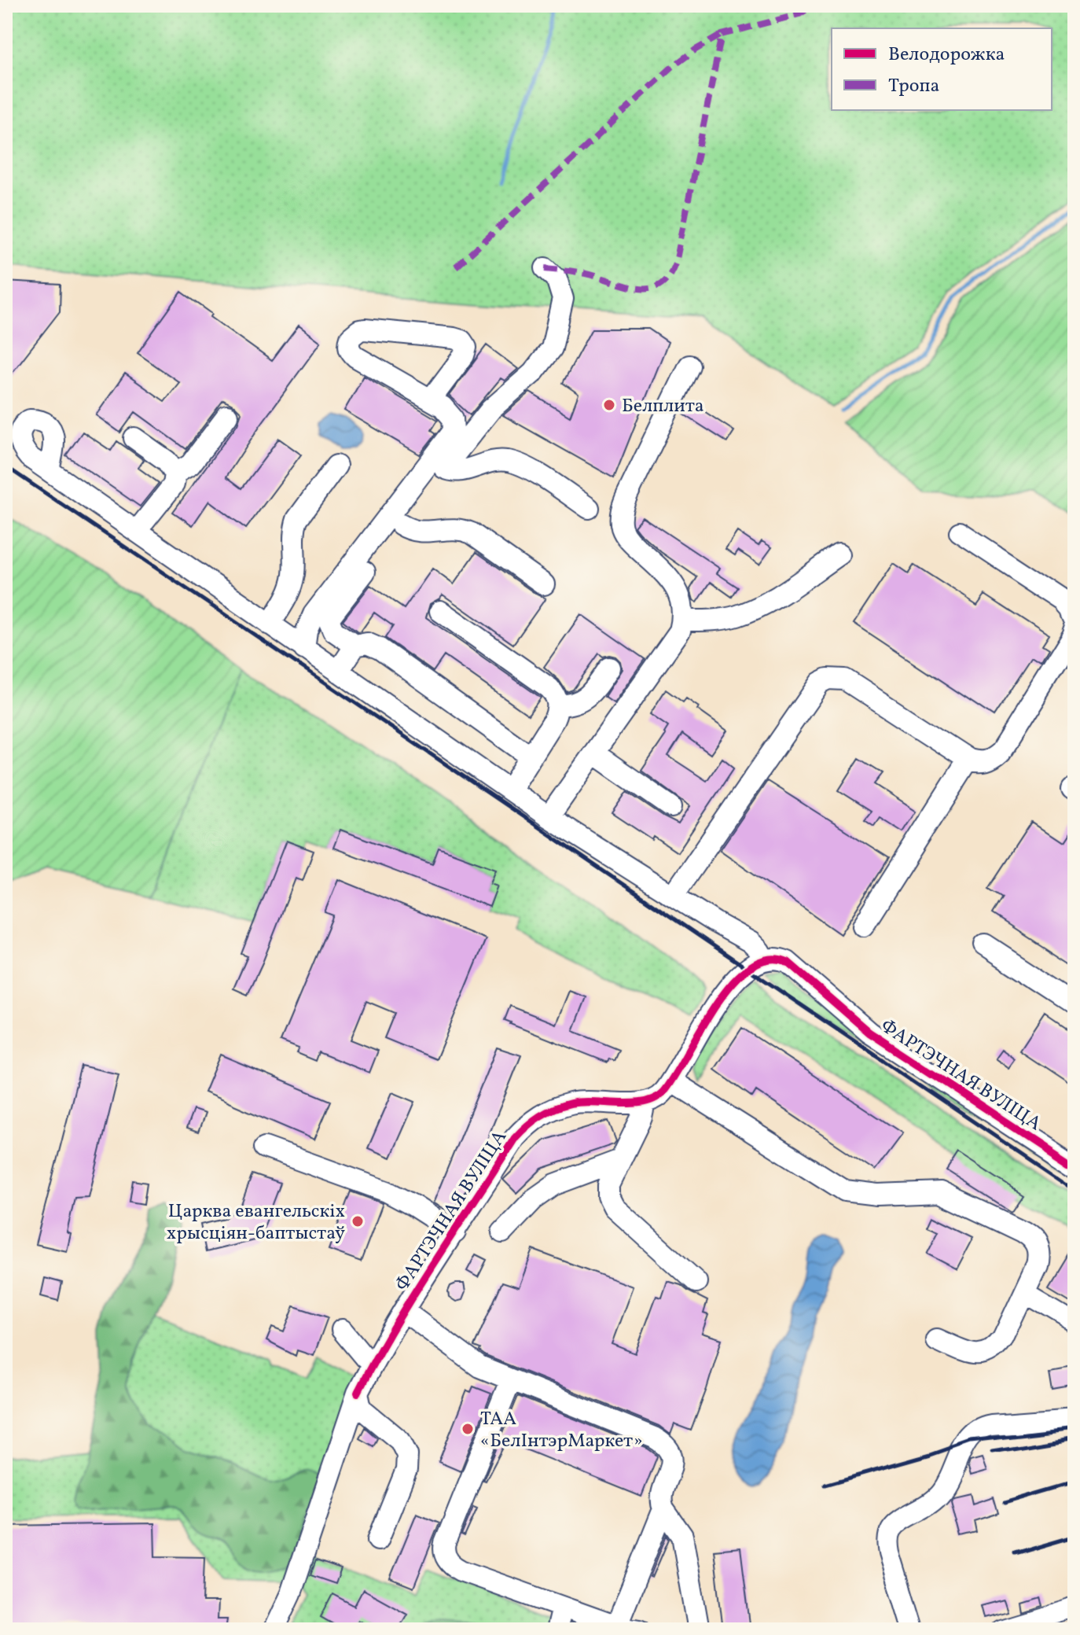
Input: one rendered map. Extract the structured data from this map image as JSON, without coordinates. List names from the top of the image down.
{
  "streets": {
    "street": ["ФАРТЭЧНАЯ ВУЛІЦА"]
  },
  "places": ["Белплита", "Царква евангельскіх хрысціян-баптыстаў", "ТАА «БелІнтэрМаркет»"],
  "legend": ["Велодорожка", "Тропа"]
}
